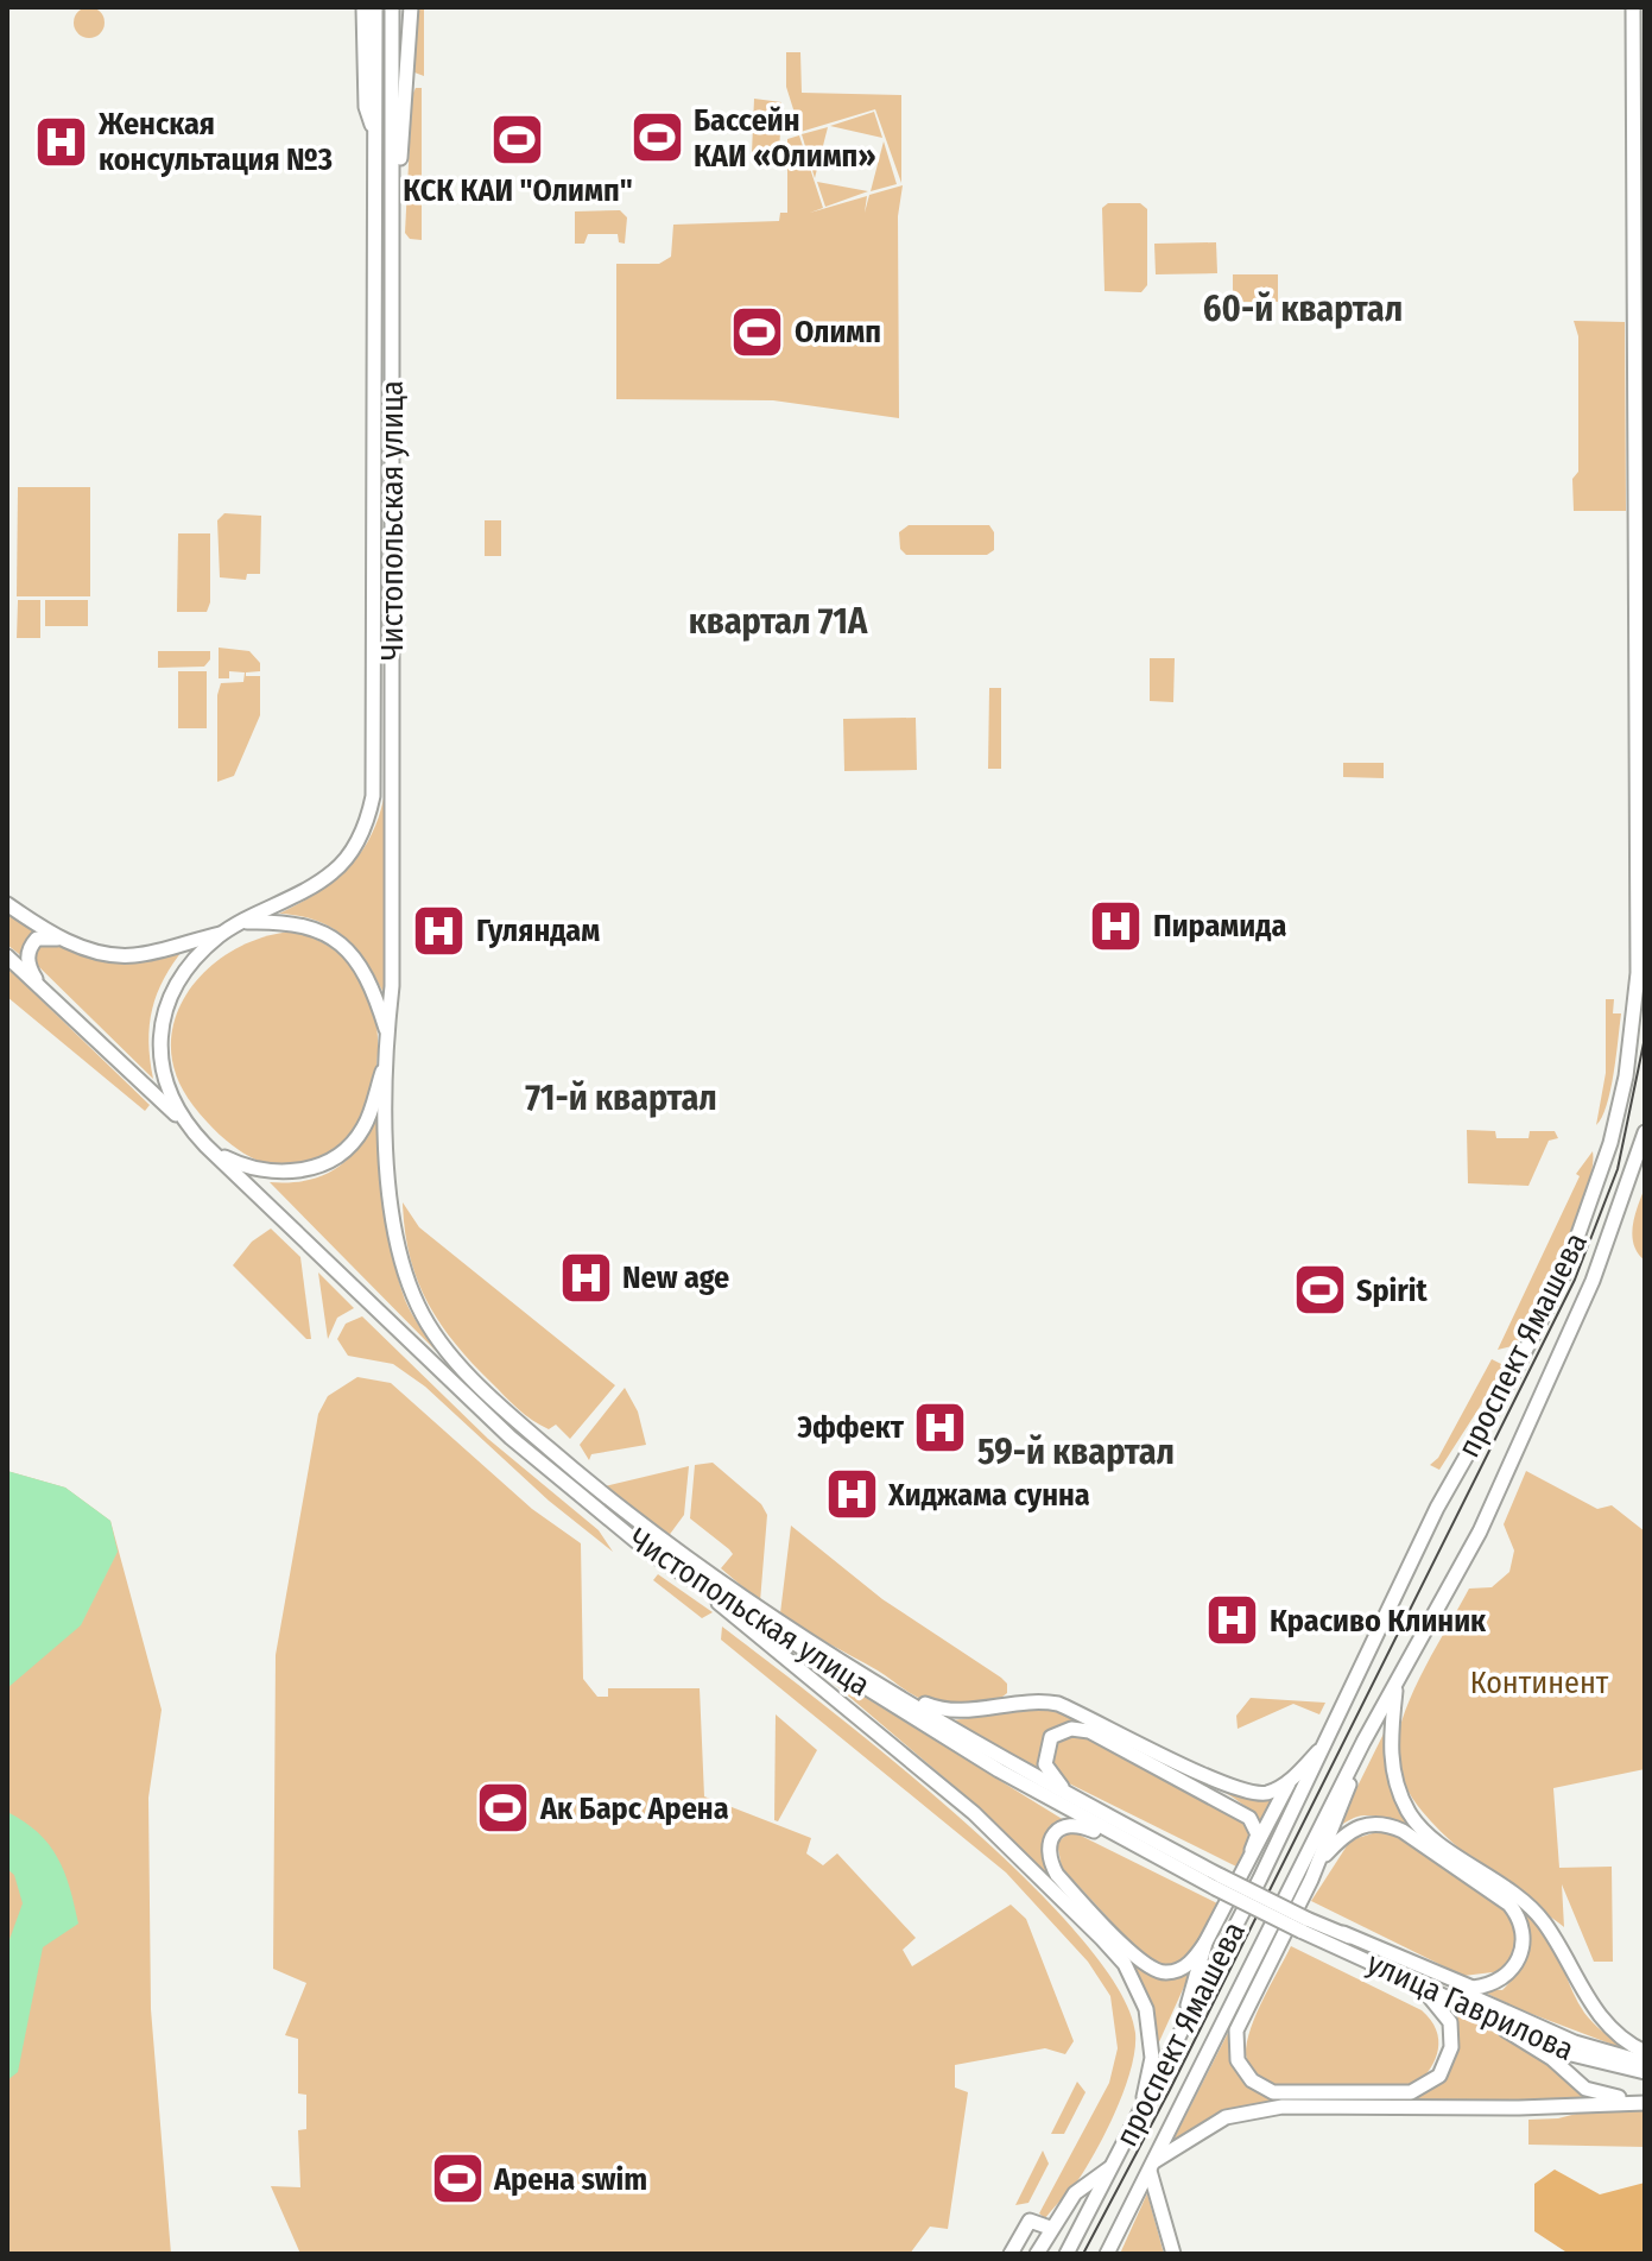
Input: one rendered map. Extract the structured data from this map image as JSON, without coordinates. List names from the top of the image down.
{
  "streets": {
    "main road": ["Чистопольская улица", "проспект Ямашева", "улица Гаврилова"]
  },
  "districts": [
    "60-й квартал",
    "квартал 71А",
    "71-й квартал",
    "59-й квартал"
  ],
  "parks": ["Континент"],
  "places": {
    "sports": [
      "Бассейн КАИ «Олимп»",
      "КСК КАИ \"Олимп\"",
      "Олимп",
      "Spirit",
      "Ак Барс Арена",
      "Арена swim"
    ],
    "hospital": [
      "Женская консультация №3",
      "Пирамида",
      "Гуляндам",
      "New age",
      "Эффект",
      "Хиджама сунна",
      "Красиво Клиник"
    ]
  }
}
